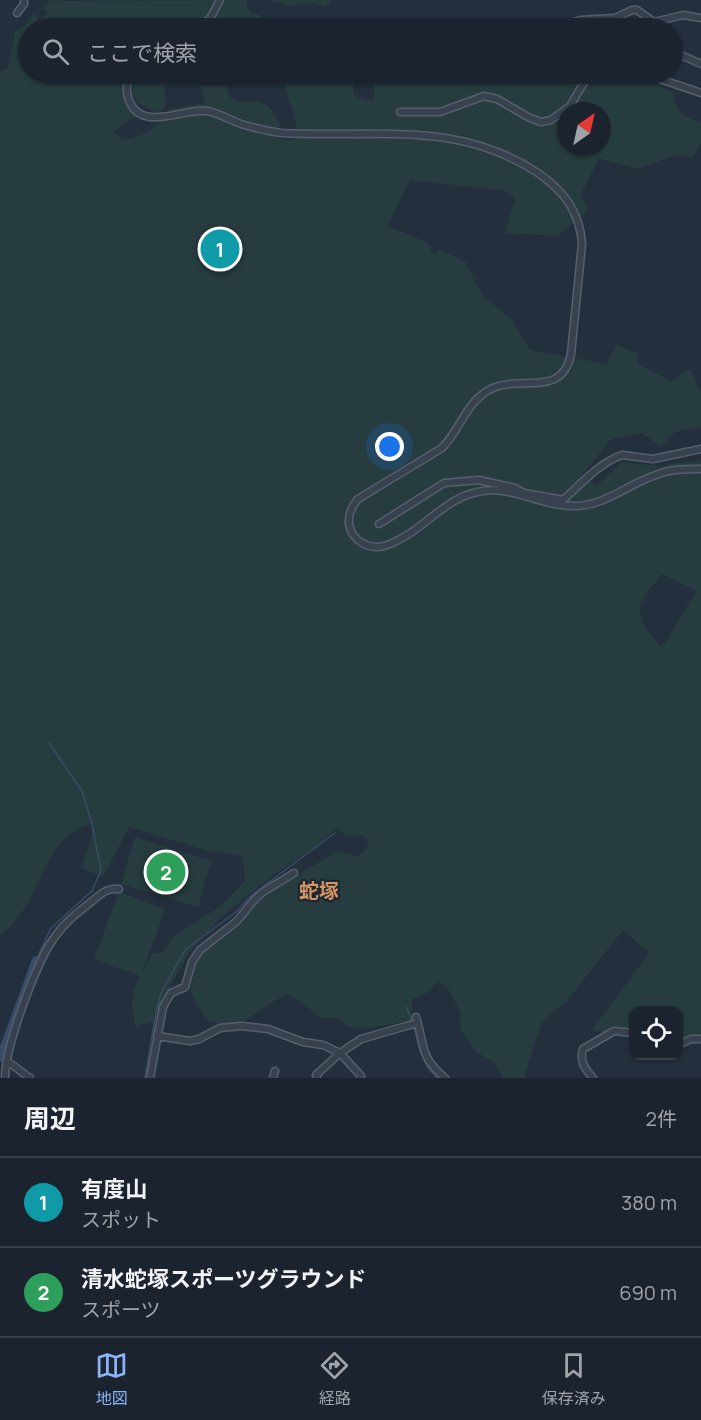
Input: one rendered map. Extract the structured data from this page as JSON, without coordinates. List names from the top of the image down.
{
  "districts": ["蛇塚"],
  "north": "top right",
  "page": {
    "search": "ここで検索",
    "pins": ["1", "2"],
    "heading": ["周辺", "2件"],
    "list": [
      {
        "mark": "1",
        "name": "有度山",
        "note": "スポット",
        "value": "380 m"
      },
      {
        "mark": "2",
        "name": "清水蛇塚スポーツグラウンド",
        "note": "スポーツ",
        "value": "690 m"
      }
    ],
    "nav": ["地図", "経路", "保存済み"]
  }
}
